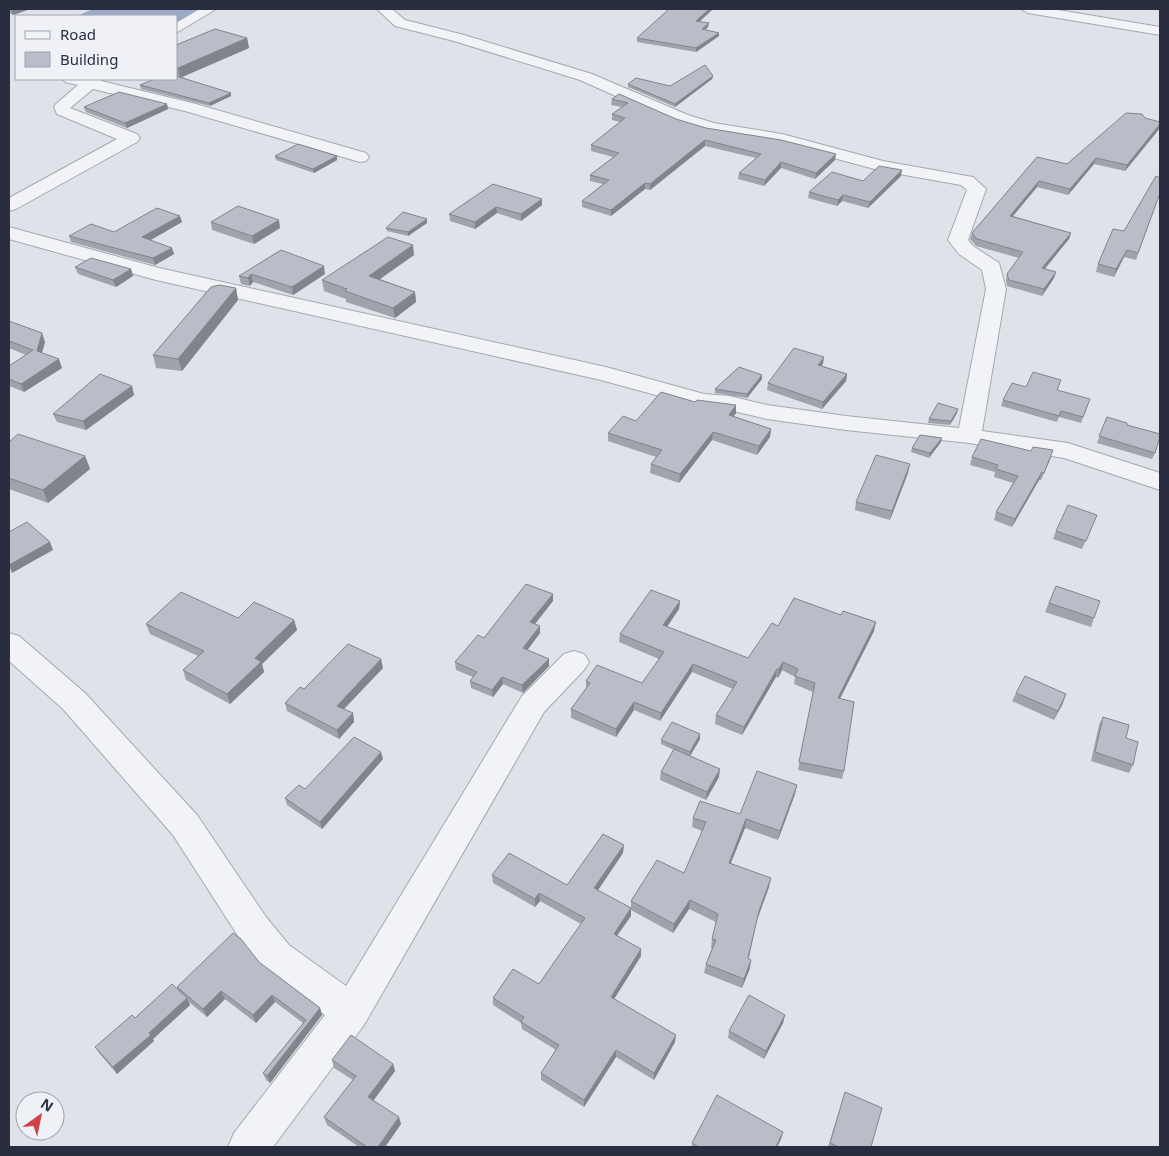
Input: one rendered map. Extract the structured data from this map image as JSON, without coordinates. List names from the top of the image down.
{
  "legend": ["Road", "Building"],
  "north": "top right"
}
